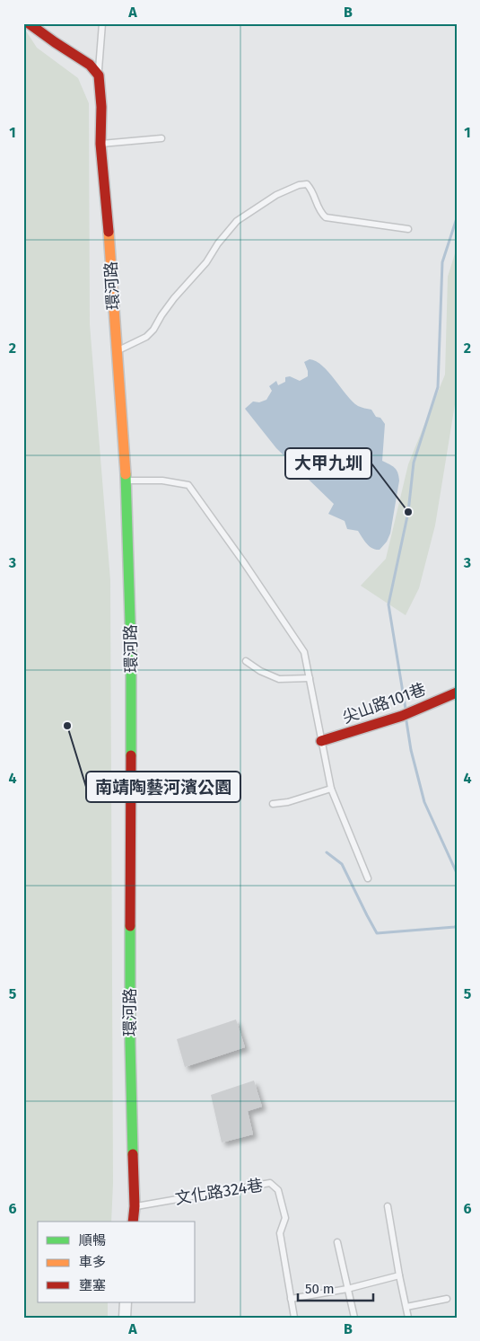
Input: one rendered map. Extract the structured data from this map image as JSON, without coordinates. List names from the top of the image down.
{
  "streets": {
    "street": ["環河路", "尖山路101巷"],
    "lane": ["文化路324巷"]
  },
  "crossings": [
    ["環河路", "文化路324巷"]
  ],
  "places": ["大甲九圳", "南靖陶藝河濱公園"],
  "legend": ["順暢", "車多", "壅塞"],
  "scale_bar": "50 m",
  "grid": {
    "columns": ["A", "B"],
    "rows": [
      "1",
      "2",
      "3",
      "4",
      "5",
      "6"
    ]
  }
}
